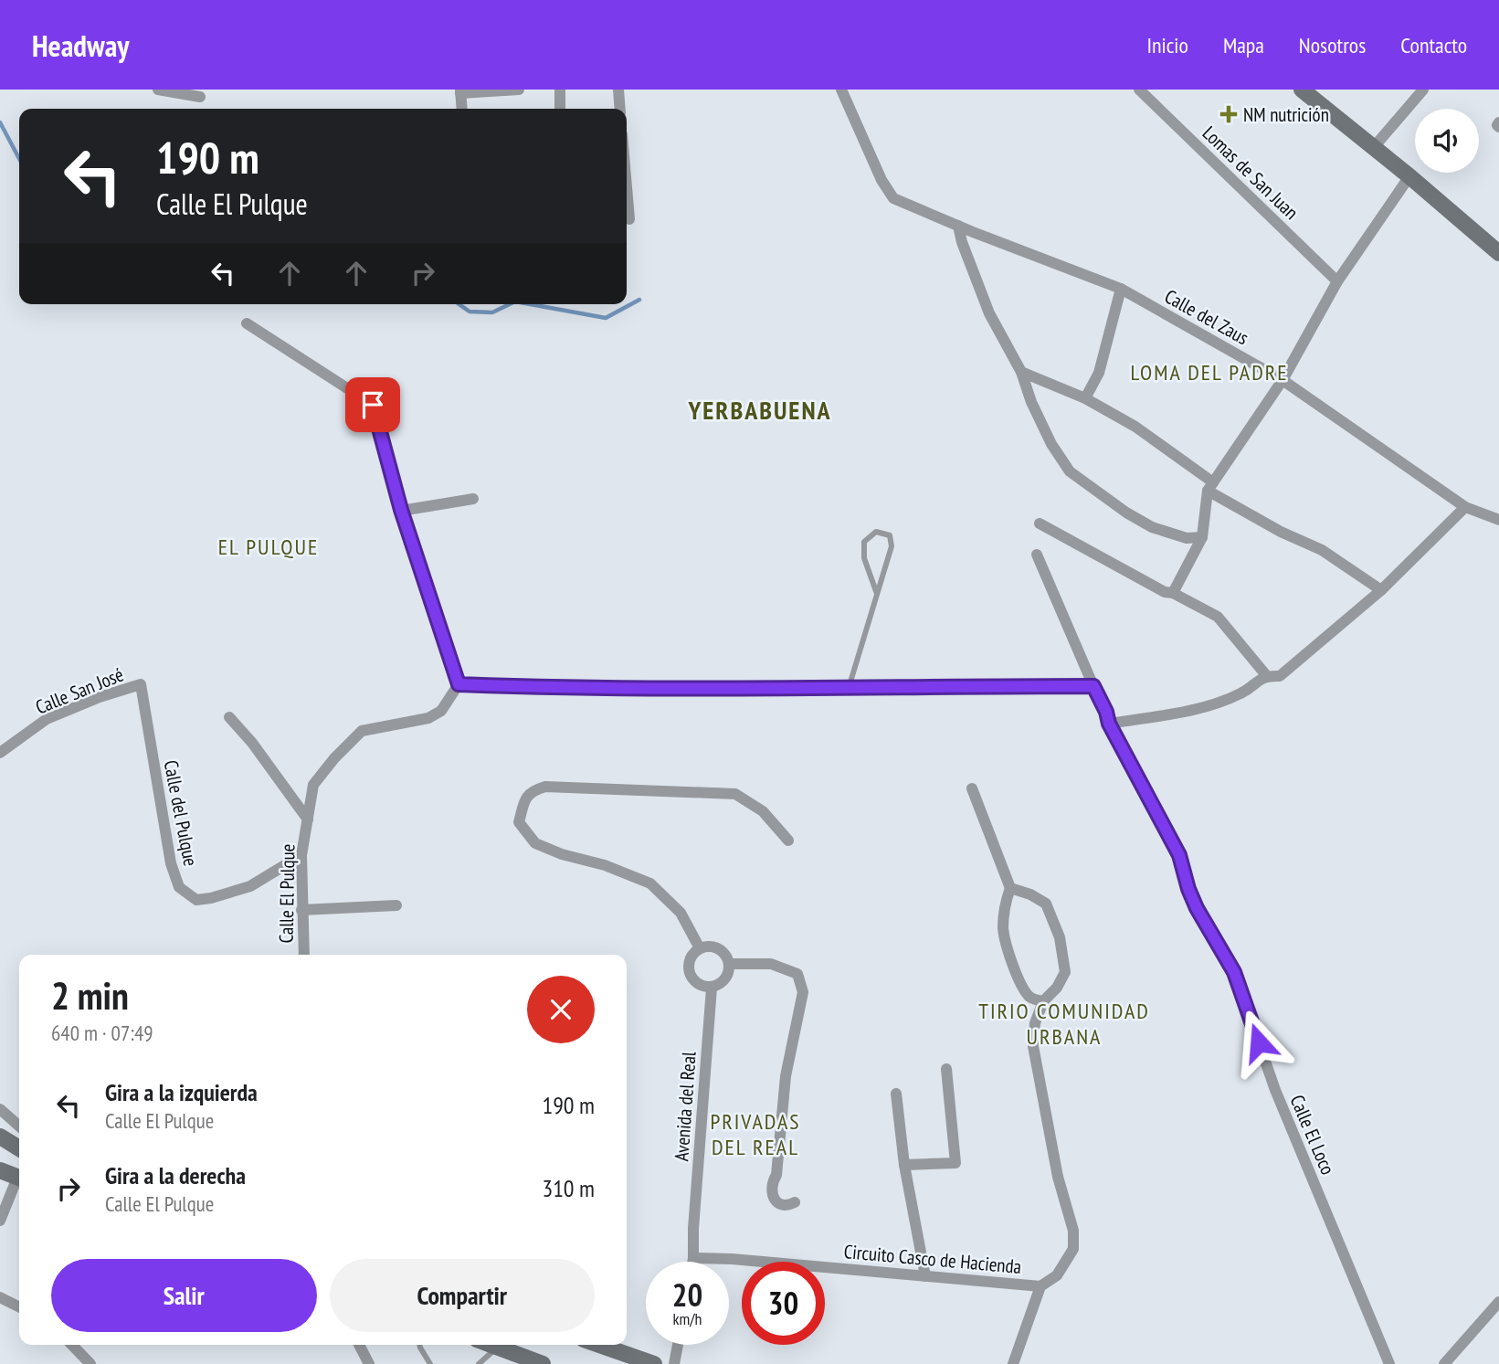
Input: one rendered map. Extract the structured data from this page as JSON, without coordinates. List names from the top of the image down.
{
  "streets": {
    "street": [
      "Lomas de San Juan",
      "Calle del Zaus",
      "Calle San José",
      "Calle del Pulque",
      "Calle El Pulque",
      "Avenida del Real",
      "Calle El Loco",
      "Circuito Casco de Hacienda"
    ]
  },
  "crossings": [
    ["Calle San José", "Calle del Pulque"],
    ["Calle del Pulque", "Calle El Pulque"],
    ["Avenida del Real", "Circuito Casco de Hacienda"]
  ],
  "districts": [
    "LOMA DEL PADRE",
    "YERBABUENA",
    "EL PULQUE",
    "TIRIO COMUNIDAD URBANA",
    "PRIVADAS DEL REAL"
  ],
  "places": {
    "health": ["NM nutrición"]
  },
  "page": {
    "header": "Headway",
    "nav": [
      "Inicio",
      "Mapa",
      "Nosotros",
      "Contacto"
    ],
    "turn": ["190 m", "Calle El Pulque"],
    "heading": ["2 min", "640 m · 07:49"],
    "list": [
      {
        "name": "Gira a la izquierda",
        "note": "Calle El Pulque",
        "value": "190 m"
      },
      {
        "name": "Gira a la derecha",
        "note": "Calle El Pulque",
        "value": "310 m"
      }
    ],
    "buttons": ["Salir", "Compartir"],
    "speed": "20 km/h",
    "limit": "30"
  }
}
